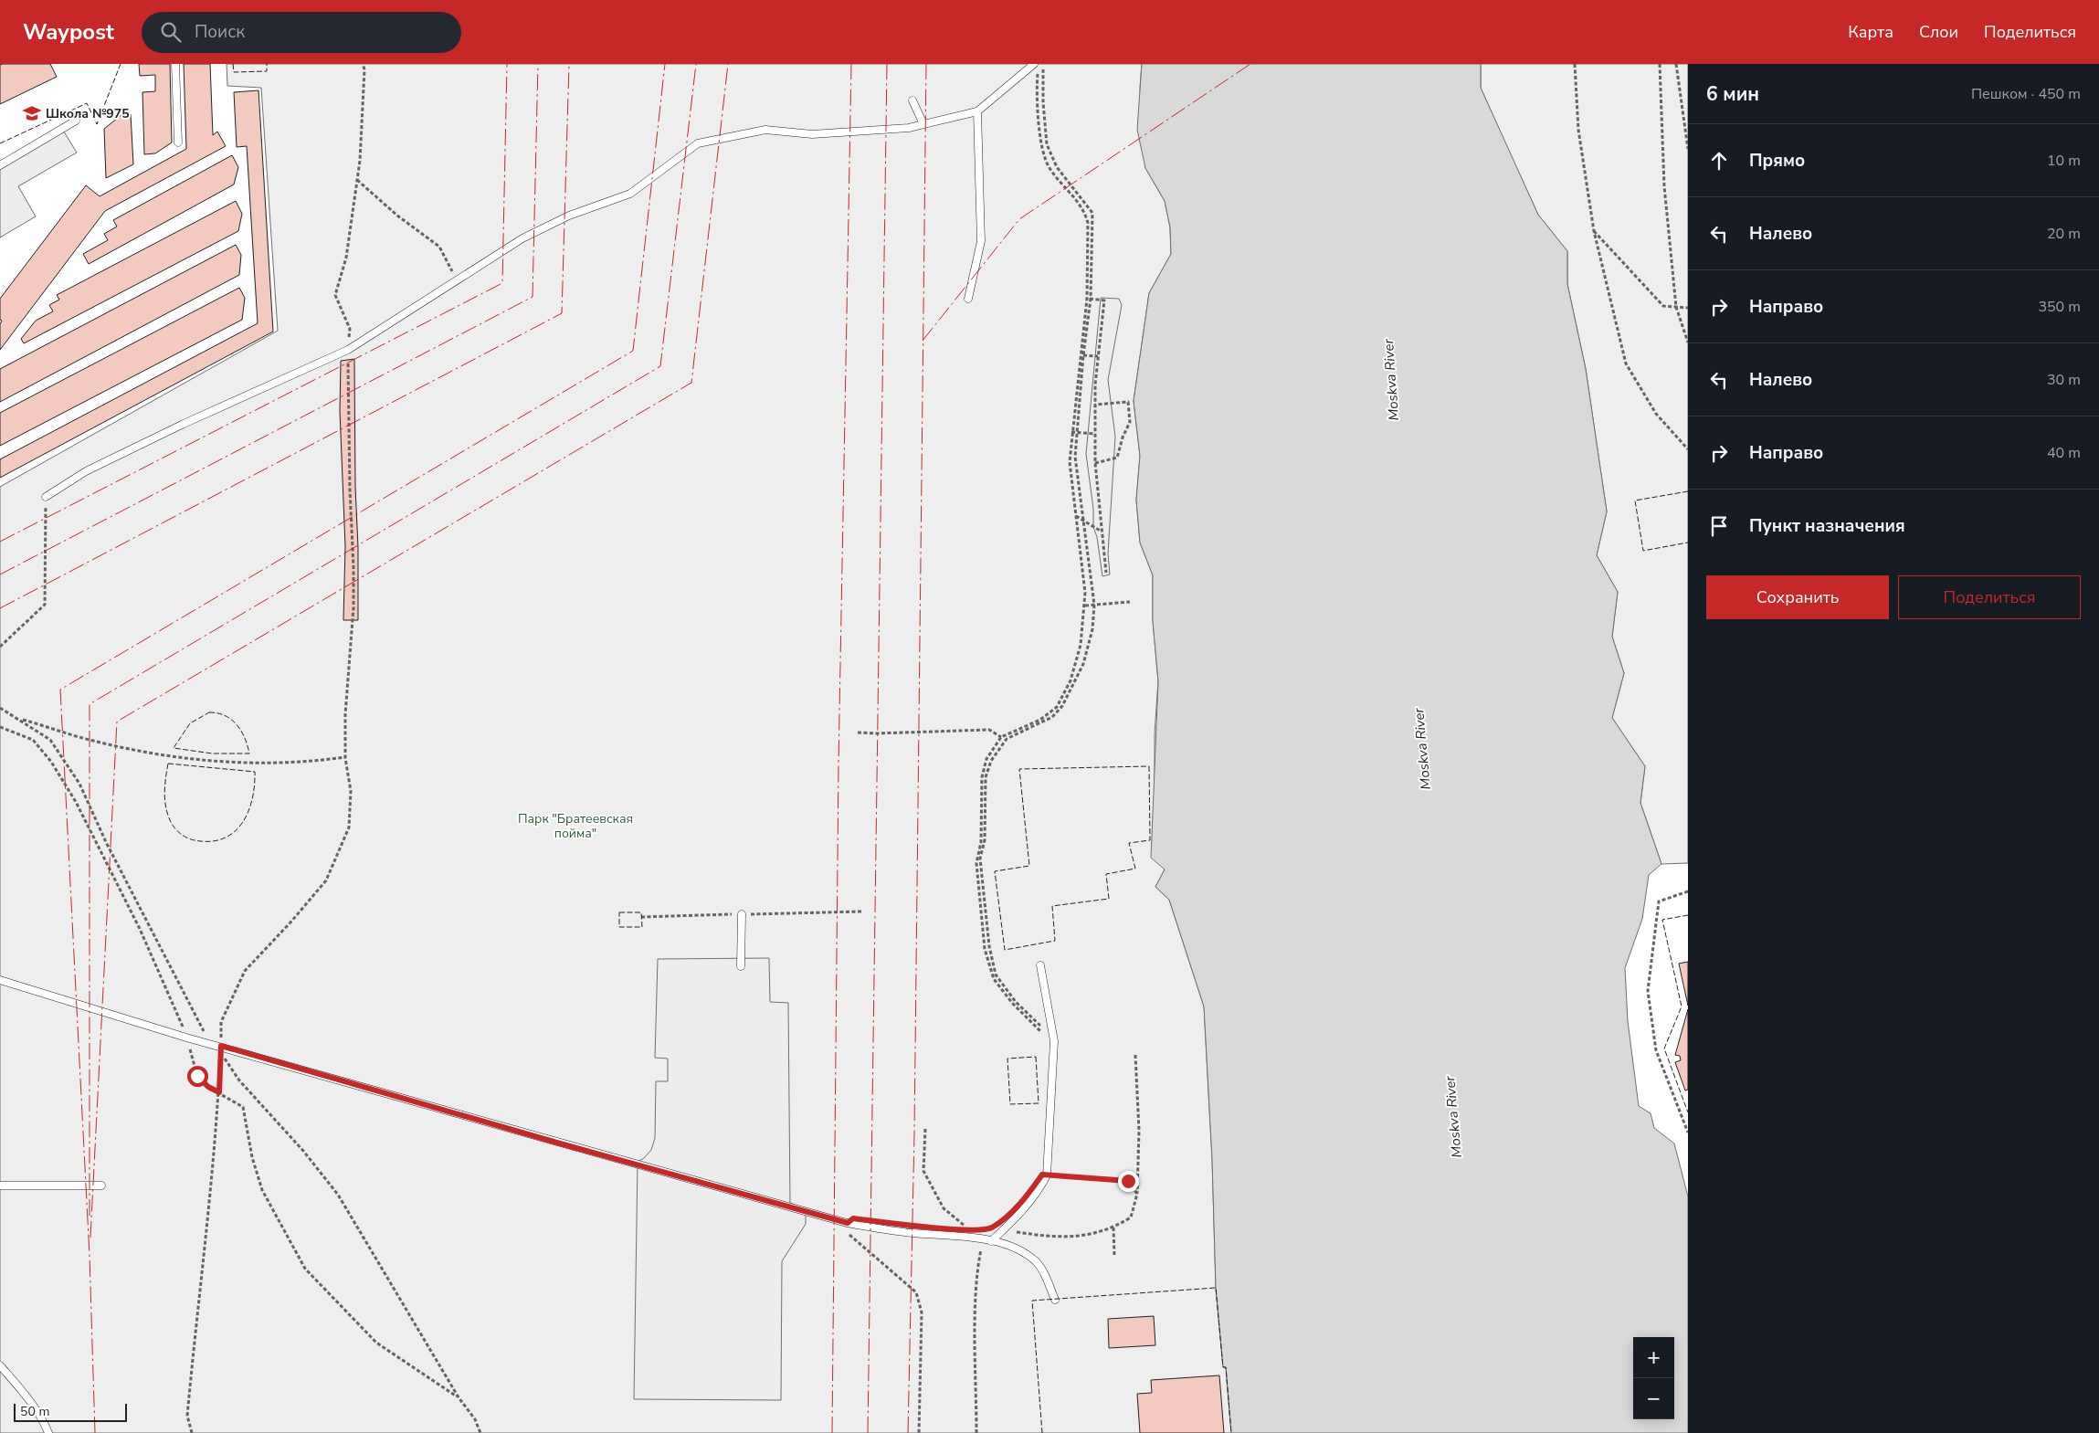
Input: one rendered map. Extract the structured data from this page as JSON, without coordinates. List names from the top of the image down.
{
  "water": ["Moskva River"],
  "parks": ["Парк \"Братеевская пойма\""],
  "places": {
    "school or university": ["Школа №975"]
  },
  "scale_bar": "50 m",
  "page": {
    "header": "Waypost",
    "search": "Поиск",
    "nav": ["Карта", "Слои", "Поделиться"],
    "heading": ["6 мин", "Пешком · 450 m"],
    "list": [
      ["Прямо", "10 m"],
      ["Налево", "20 m"],
      ["Направо", "350 m"],
      ["Налево", "30 m"],
      ["Направо", "40 m"],
      "Пункт назначения"
    ],
    "buttons": ["Сохранить", "Поделиться"],
    "map_buttons": ["+", "−"],
    "scale": "50 m"
  }
}
